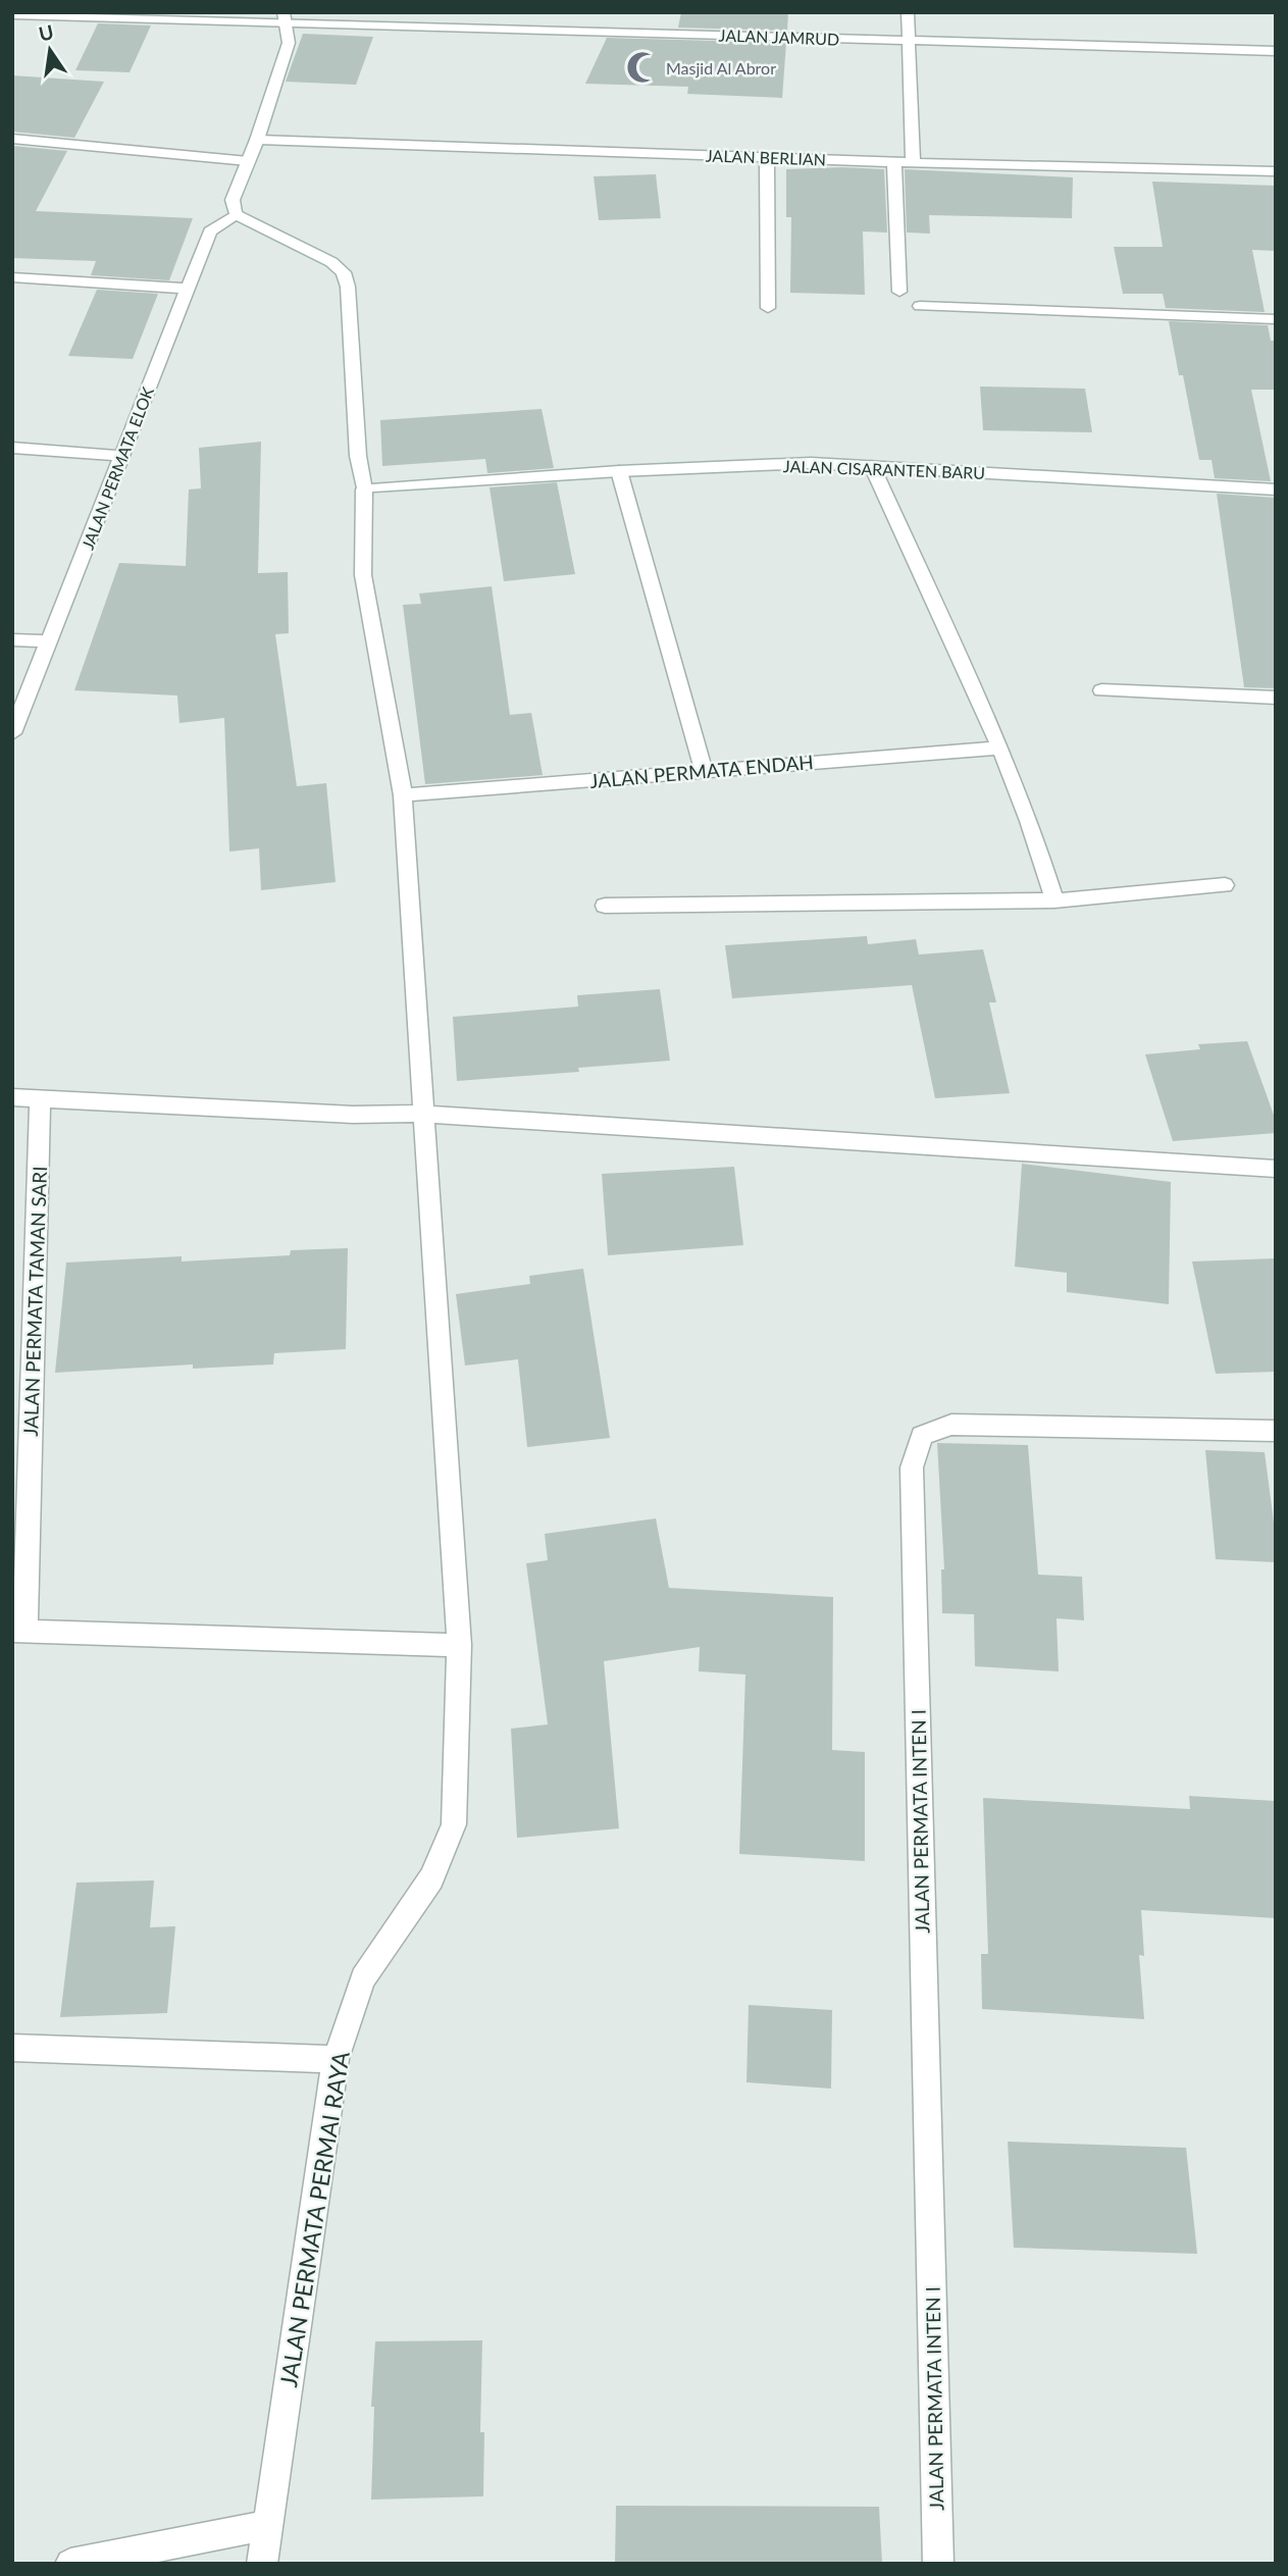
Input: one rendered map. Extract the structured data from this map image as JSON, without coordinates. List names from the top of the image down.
{
  "streets": {
    "street": [
      "JALAN JAMRUD",
      "JALAN BERLIAN",
      "JALAN PERMATA ELOK",
      "JALAN CISARANTEN BARU",
      "JALAN PERMATA ENDAH",
      "JALAN PERMATA TAMAN SARI",
      "JALAN PERMATA INTEN I",
      "JALAN PERMATA PERMAI RAYA"
    ]
  },
  "crossings": [
    ["JALAN PERMATA ELOK", "JALAN PERMATA PERMAI RAYA"],
    ["JALAN CISARANTEN BARU", "JALAN PERMATA PERMAI RAYA"],
    ["JALAN PERMATA ENDAH", "JALAN PERMATA PERMAI RAYA"]
  ],
  "places": {
    "mosque": ["Masjid Al Abror"]
  },
  "north": "top"
}
